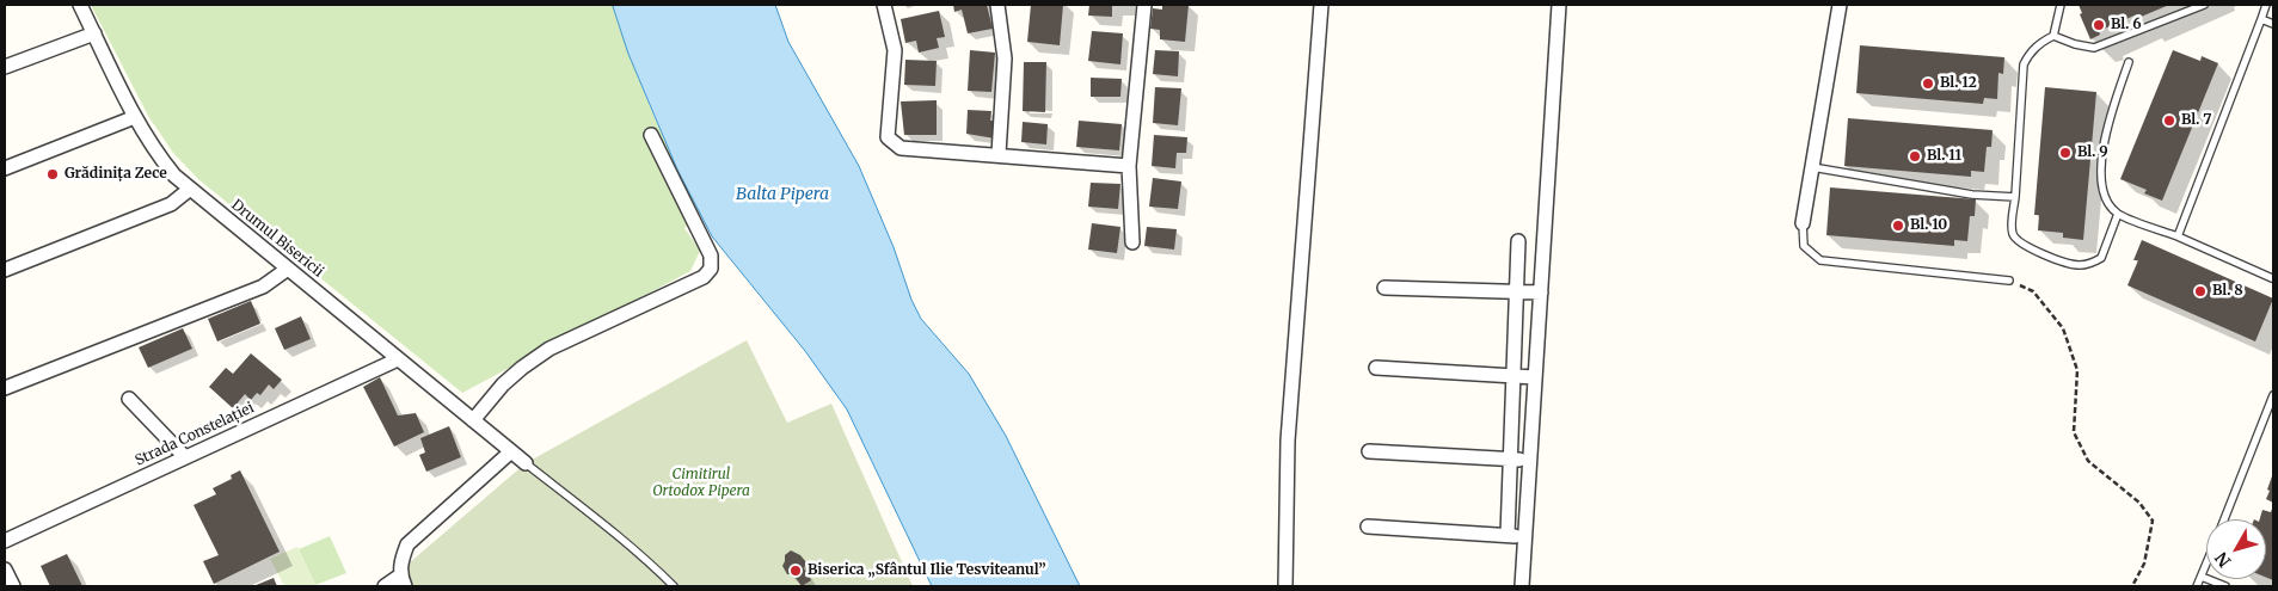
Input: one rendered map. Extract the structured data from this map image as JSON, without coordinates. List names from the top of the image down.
{
  "streets": {
    "street": ["Drumul Bisericii", "Strada Constelației"]
  },
  "crossings": [
    ["Drumul Bisericii", "Strada Constelației"]
  ],
  "water": ["Balta Pipera"],
  "parks": ["Cimitirul Ortodox Pipera"],
  "places": [
    "Bl. 6",
    "Bl. 12",
    "Bl. 7",
    "Bl. 9",
    "Bl. 11",
    "Grădinița Zece",
    "Bl. 10",
    "Bl. 8",
    "Biserica „Sfântul Ilie Tesviteanul”"
  ],
  "north": "bottom left"
}
